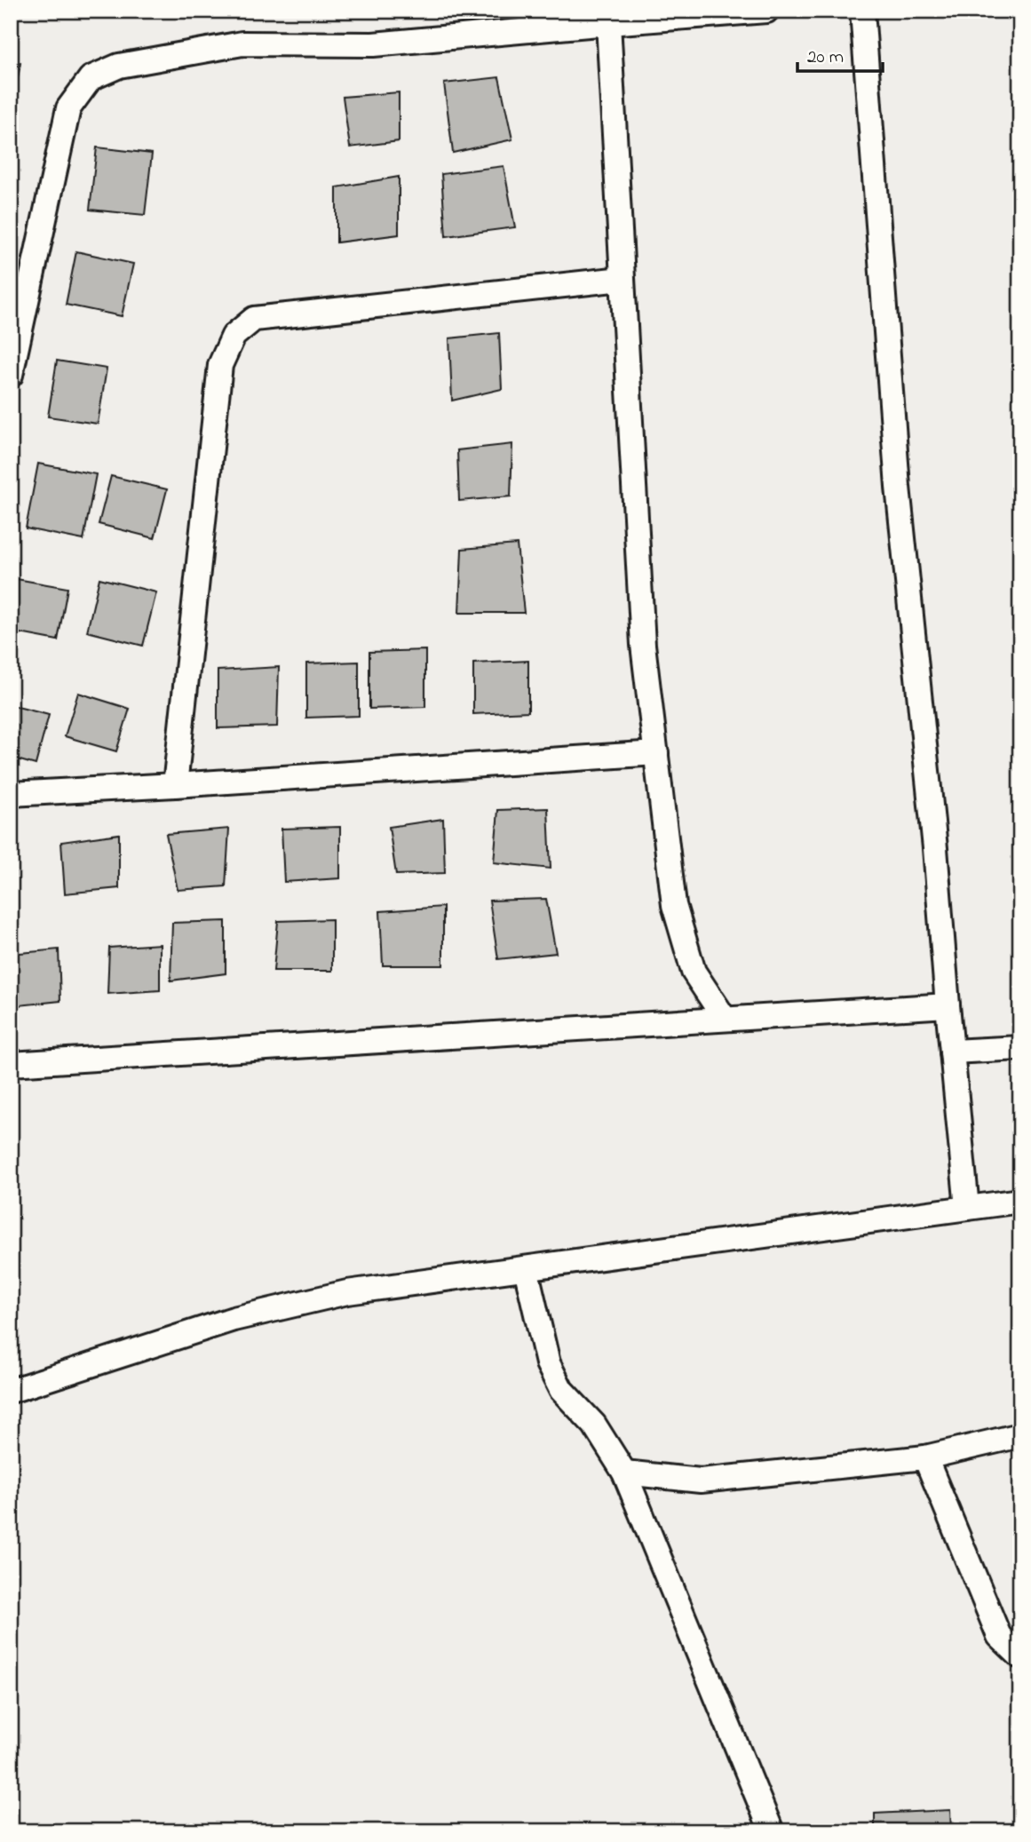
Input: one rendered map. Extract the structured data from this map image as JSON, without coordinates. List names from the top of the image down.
{
  "scale_bar": "20 m"
}
